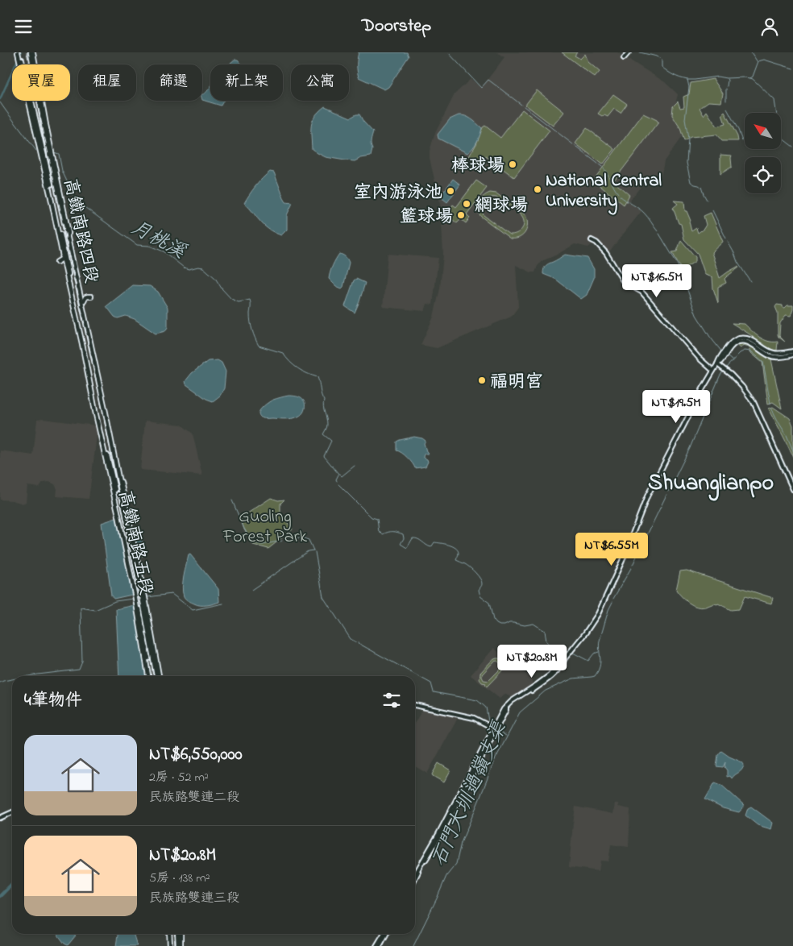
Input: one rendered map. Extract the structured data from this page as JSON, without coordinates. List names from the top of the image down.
{
  "streets": {
    "main road": ["高鐵南路四段", "高鐵南路五段"]
  },
  "crossings": [
    ["高鐵南路四段", "高鐵南路五段"]
  ],
  "districts": ["Shuanglianpo"],
  "water": ["月桃溪", "石門大圳過嶺支渠"],
  "parks": ["Guoling Forest Park"],
  "places": [
    "棒球場",
    "National Central University",
    "室內游泳池",
    "網球場",
    "籃球場",
    "福明宮"
  ],
  "north": "top left",
  "page": {
    "header": "Doorstep",
    "chip": [
      "買屋",
      "租屋",
      "篩選",
      "新上架",
      "公寓"
    ],
    "price": [
      "NT$16.5M",
      "NT$19.5M",
      "NT$6.55M",
      "NT$20.8M"
    ],
    "heading": "4筆物件",
    "list": [
      {
        "name": "NT$6,550,000",
        "note": "2房 · 52 m² · 民族路雙連二段"
      },
      {
        "name": "NT$20.8M",
        "note": "5房 · 138 m² · 民族路雙連三段"
      }
    ]
  }
}
